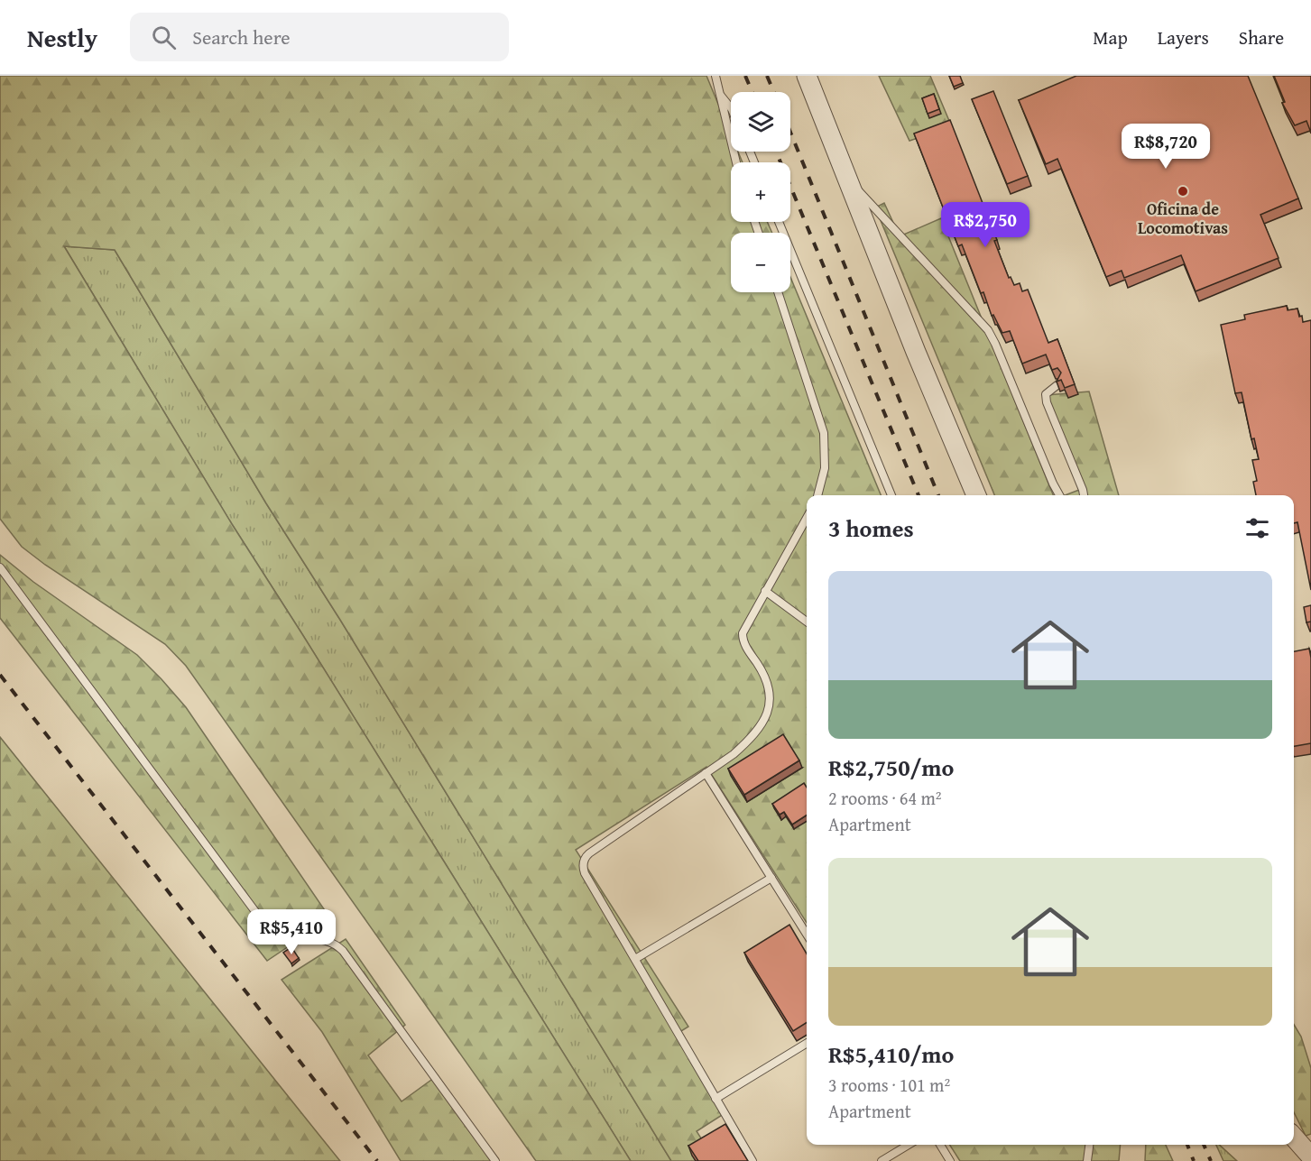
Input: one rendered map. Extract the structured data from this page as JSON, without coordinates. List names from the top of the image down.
{
  "places": ["Oficina de Locomotivas"],
  "page": {
    "header": "Nestly",
    "search": "Search here",
    "nav": ["Map", "Layers", "Share"],
    "map_buttons": ["+", "−"],
    "price": ["R$8,720", "R$2,750", "R$5,410"],
    "heading": "3 homes",
    "list": [
      {
        "name": "R$2,750/mo",
        "note": "2 rooms · 64 m² · Apartment"
      },
      {
        "name": "R$5,410/mo",
        "note": "3 rooms · 101 m² · Apartment"
      }
    ]
  }
}
